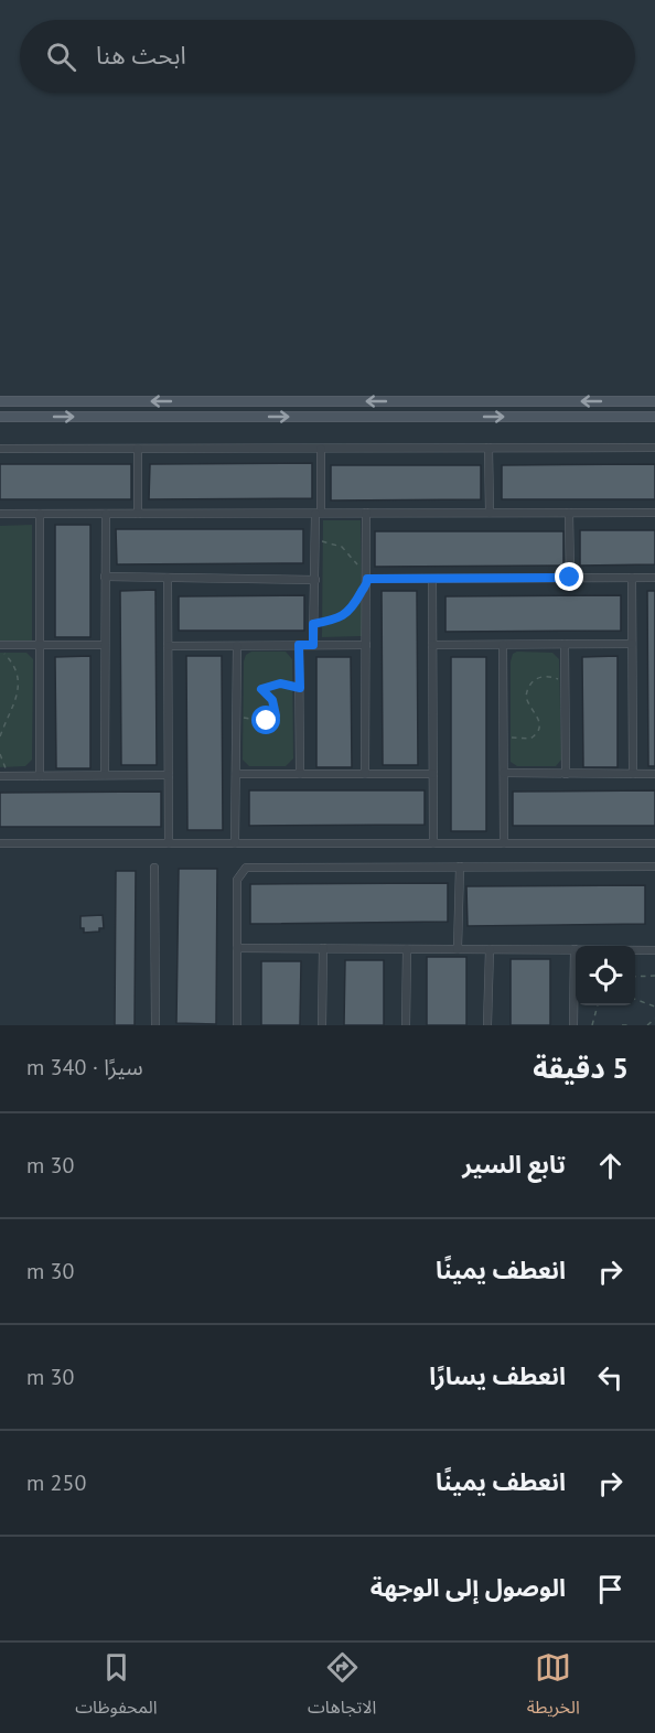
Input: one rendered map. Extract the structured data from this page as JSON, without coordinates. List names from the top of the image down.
{
  "page": {
    "search": "ابحث هنا",
    "heading": ["5 دقيقة", "سيرًا · 340 m"],
    "list": [
      ["تابع السير", "30 m"],
      ["انعطف يمينًا", "30 m"],
      ["انعطف يسارًا", "30 m"],
      ["انعطف يمينًا", "250 m"],
      "الوصول إلى الوجهة"
    ],
    "nav": ["الخريطة", "الاتجاهات", "المحفوظات"]
  }
}
